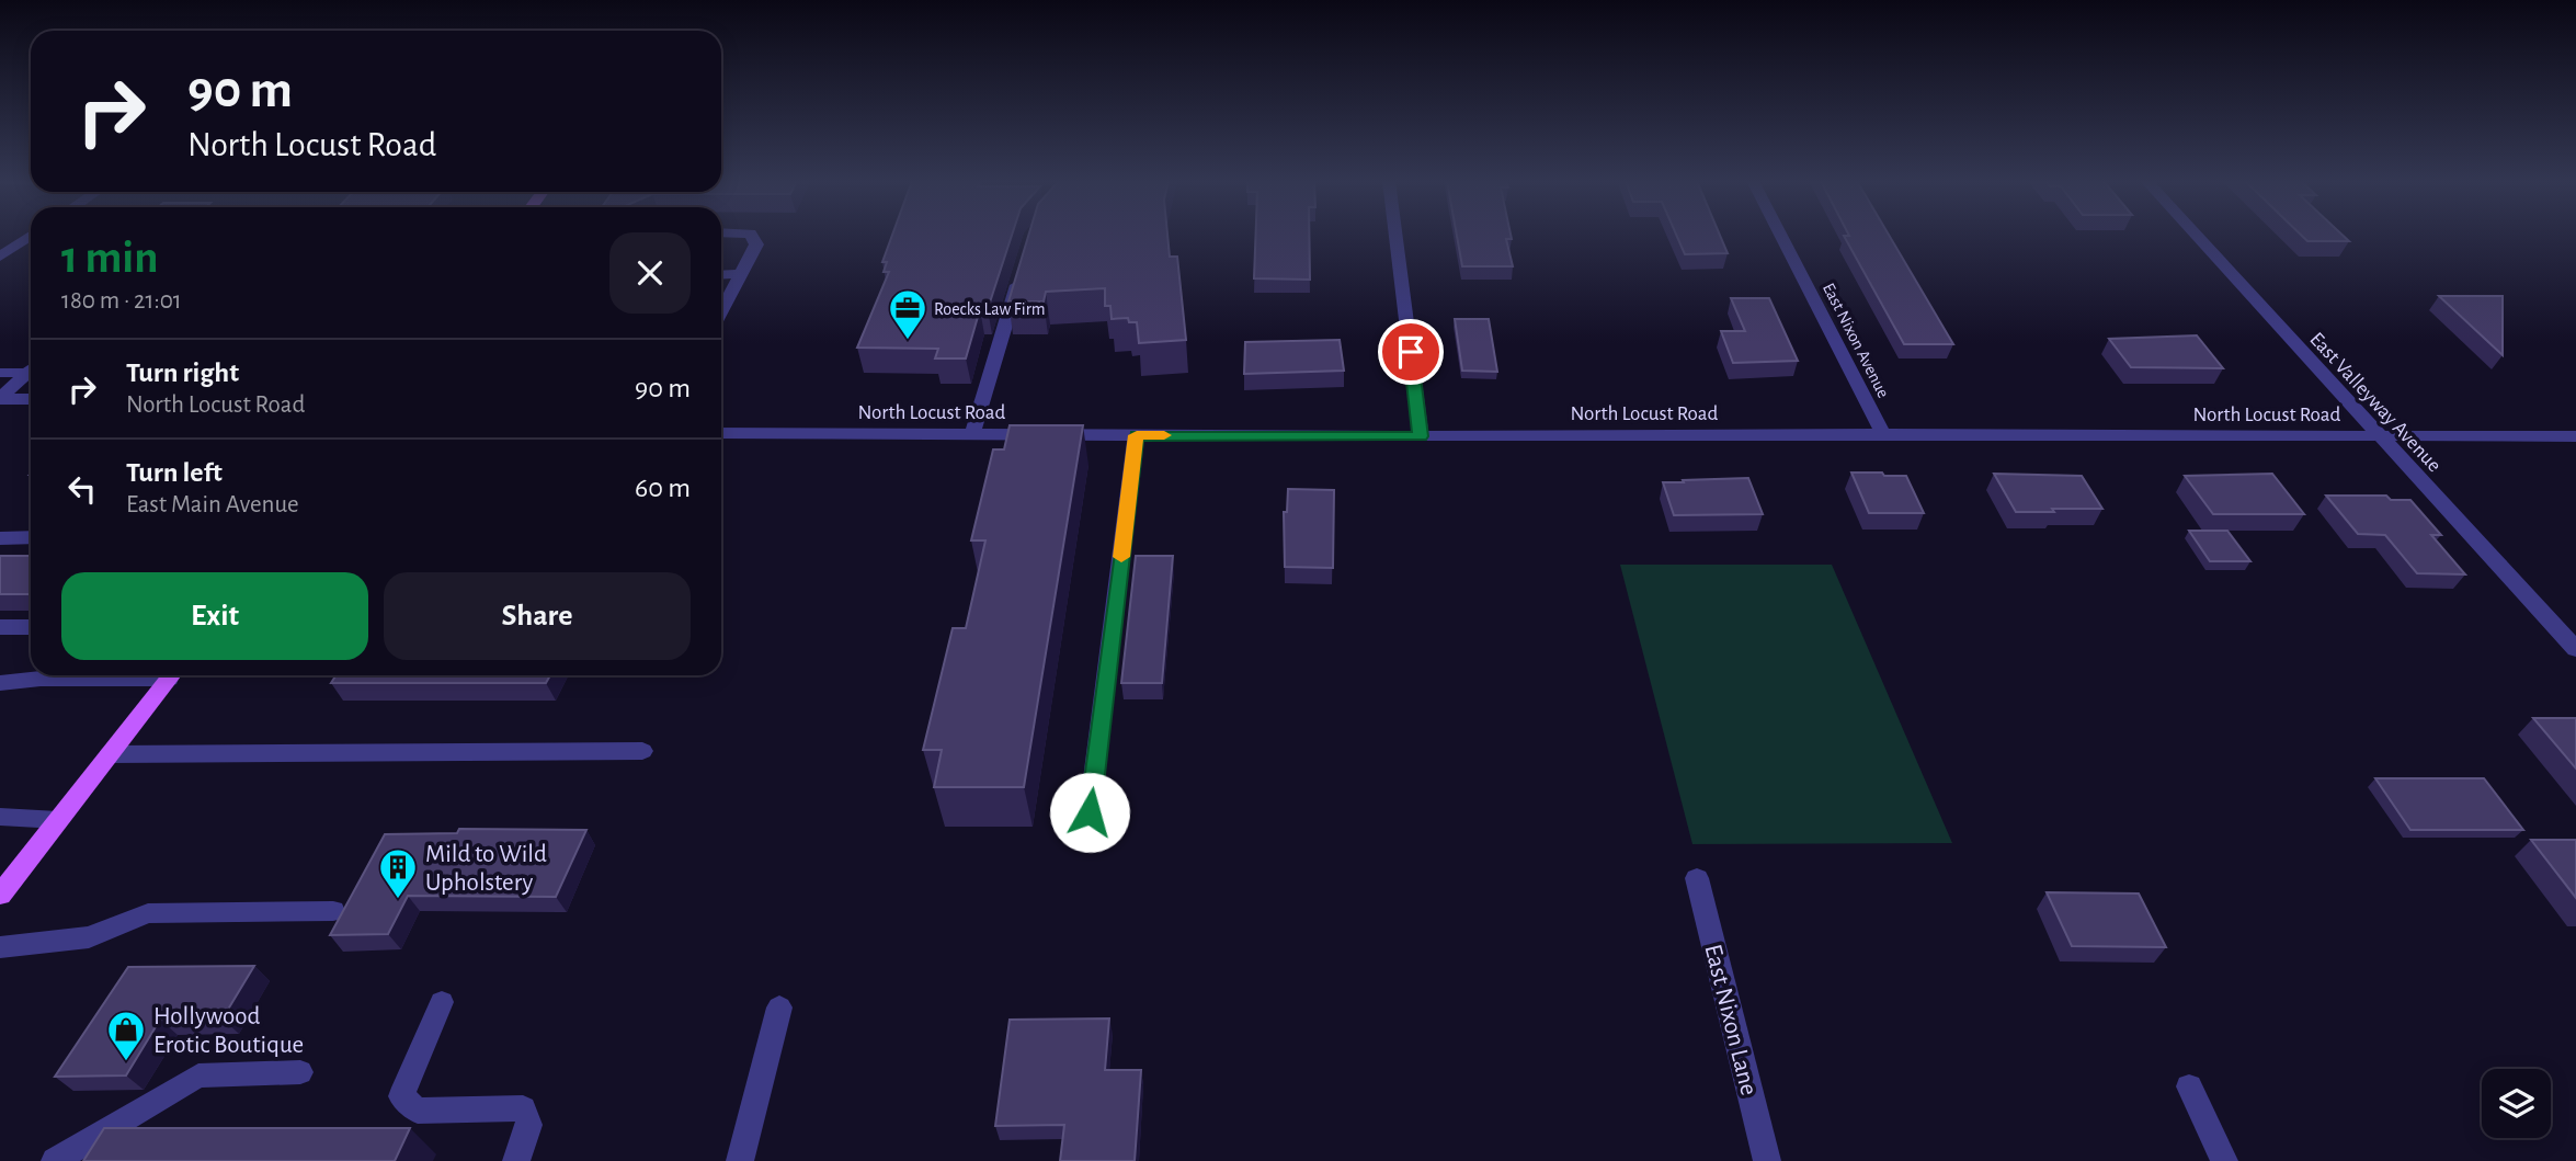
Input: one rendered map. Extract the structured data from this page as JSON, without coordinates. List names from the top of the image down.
{
  "streets": {
    "street": [
      "East Nixon Avenue",
      "East Valleyway Avenue",
      "North Locust Road",
      "East Nixon Lane"
    ]
  },
  "crossings": [
    ["East Nixon Avenue", "North Locust Road"],
    ["East Valleyway Avenue", "North Locust Road"]
  ],
  "places": {
    "office": ["Roecks Law Firm"],
    "building": ["Mild to Wild Upholstery"],
    "shop": ["Hollywood Erotic Boutique"]
  },
  "page": {
    "turn": ["90 m", "North Locust Road"],
    "heading": ["1 min", "180 m · 21:01"],
    "list": [
      {
        "name": "Turn right",
        "note": "North Locust Road",
        "value": "90 m"
      },
      {
        "name": "Turn left",
        "note": "East Main Avenue",
        "value": "60 m"
      }
    ],
    "buttons": ["Exit", "Share"]
  }
}
